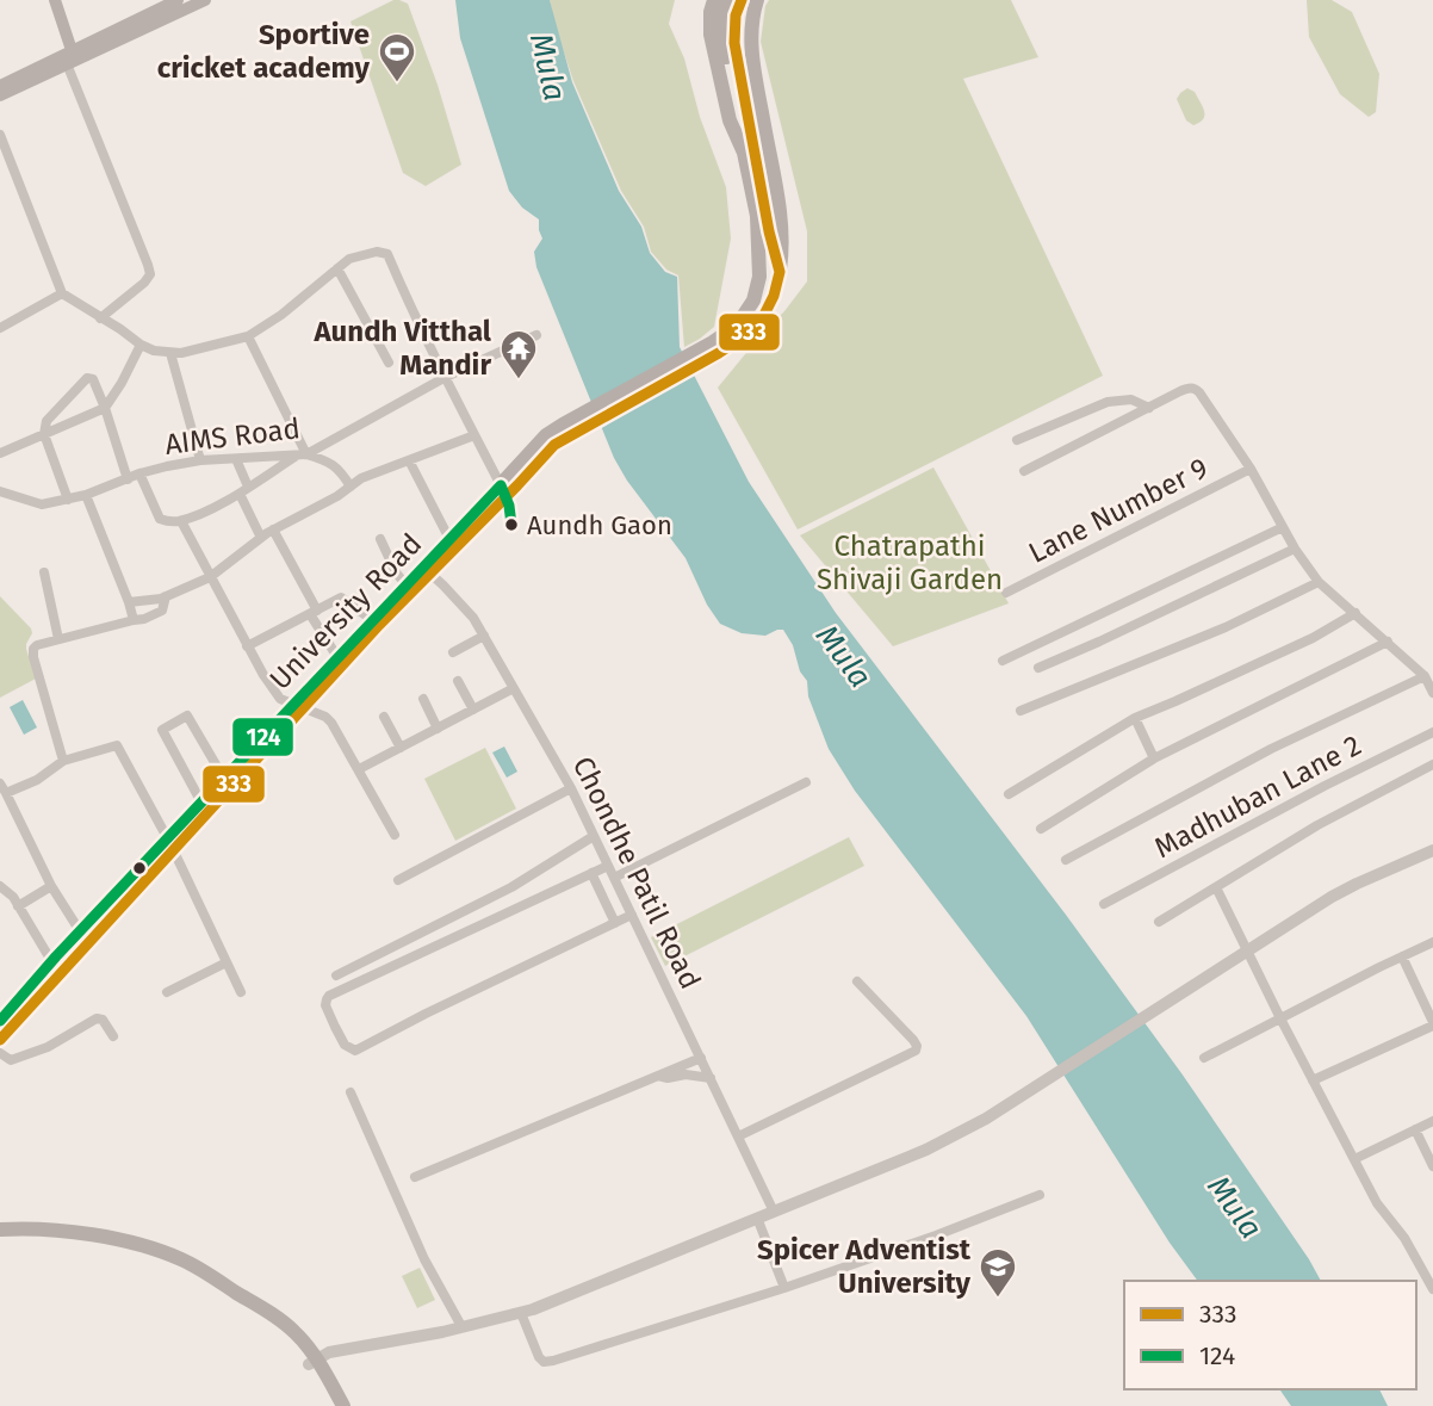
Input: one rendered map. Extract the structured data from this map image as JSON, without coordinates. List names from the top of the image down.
{
  "streets": {
    "main road": ["University Road"],
    "street": [
      "AIMS Road",
      "Lane Number 9",
      "Madhuban Lane 2",
      "Chondhe Patil Road"
    ]
  },
  "crossings": [
    ["University Road", "Chondhe Patil Road"]
  ],
  "water": ["Mula"],
  "parks": ["Chatrapathi Shivaji Garden"],
  "places": {
    "sports": ["Sportive cricket academy"],
    "temple": ["Aundh Vitthal Mandir"],
    "other": ["Aundh Gaon"],
    "school or university": ["Spicer Adventist University"]
  },
  "lines": ["transit line 333", "transit line 124"],
  "legend": ["333", "124"]
}
